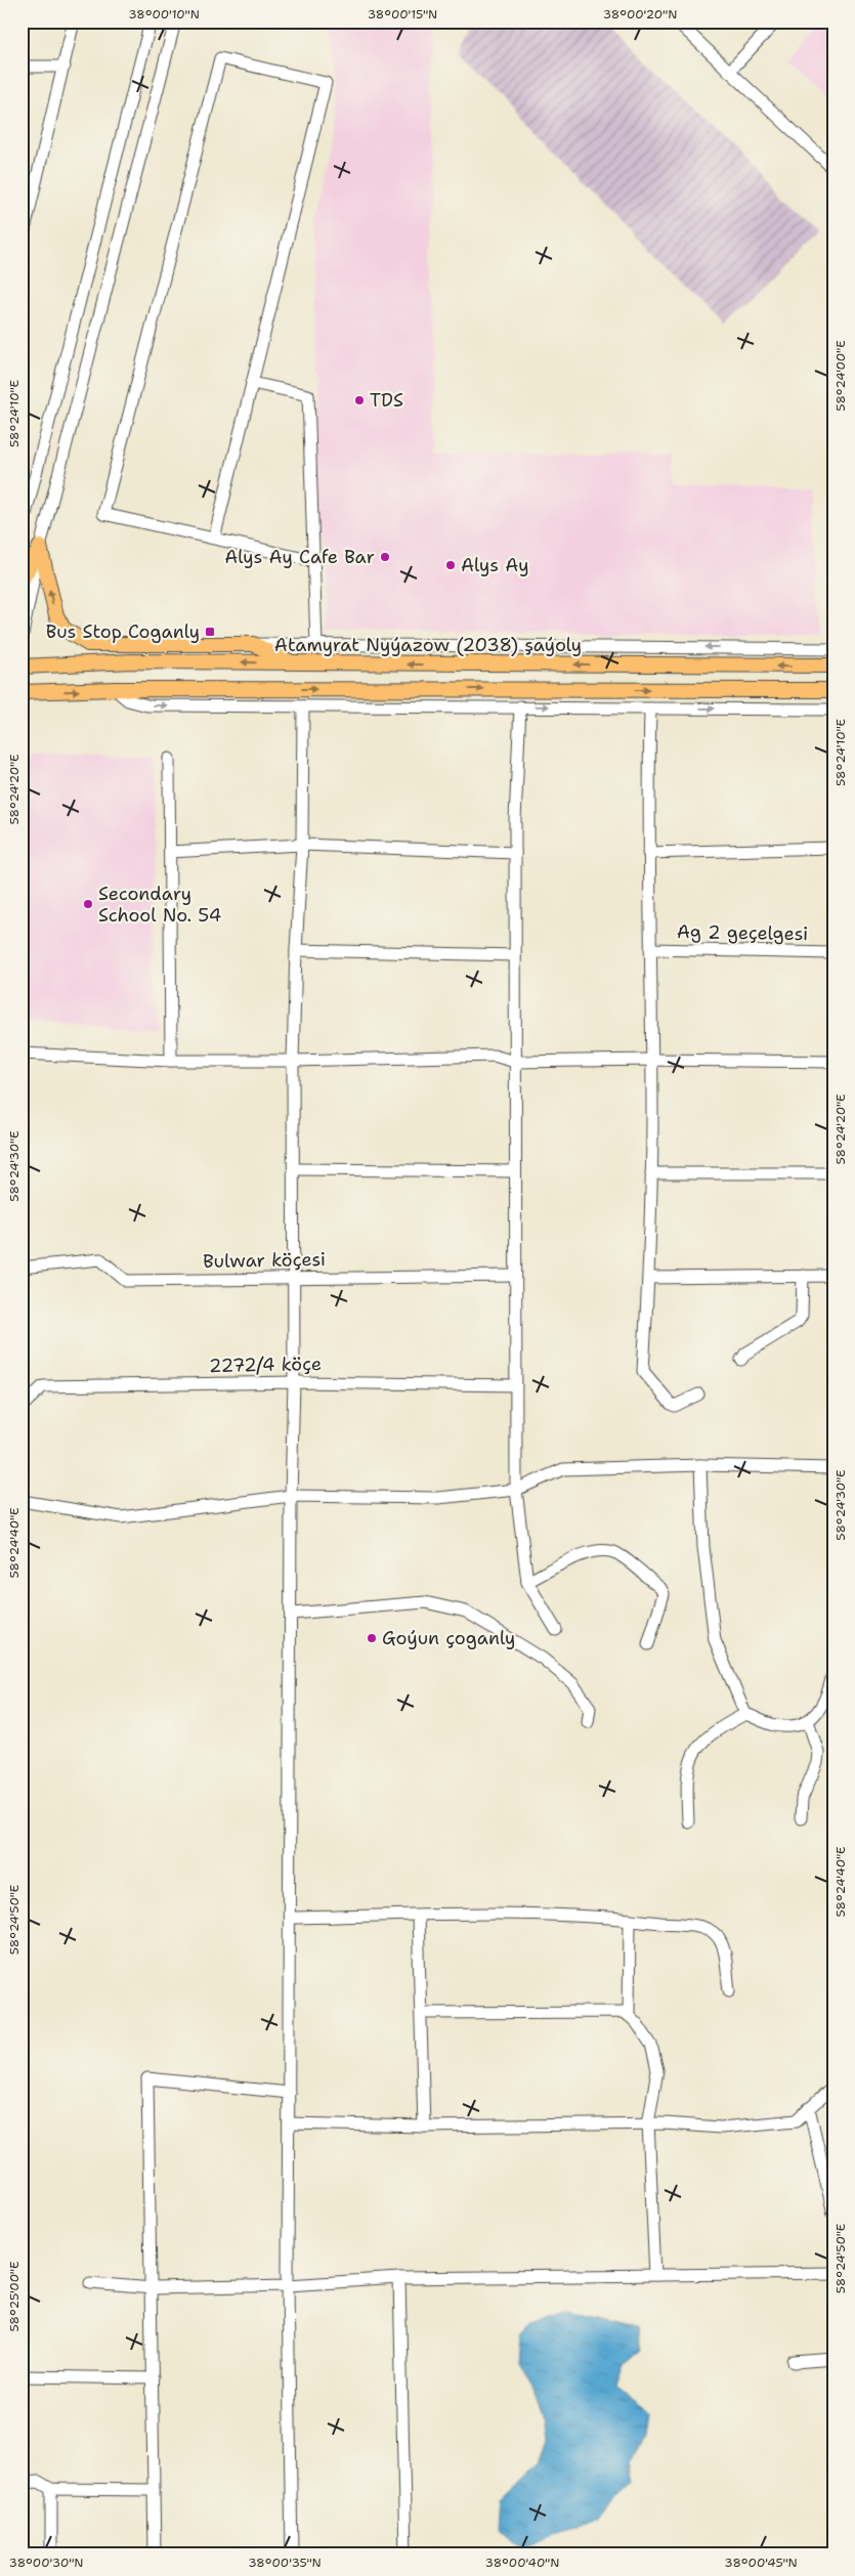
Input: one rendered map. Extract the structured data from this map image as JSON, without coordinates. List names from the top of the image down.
{
  "streets": {
    "main road": ["Atamyrat Nyýazow (2038) şaýoly"],
    "street": ["Ag 2 geçelgesi", "Bulwar köçesi", "2272/4 köçe"]
  },
  "places": {
    "other": [
      "TDS",
      "Alys Ay Cafe Bar",
      "Alys Ay",
      "Secondary School No. 54",
      "Goýun çoganly"
    ],
    "transit": ["Bus Stop Coganly"]
  },
  "coordinates": [
    "38°00'10\"N",
    "38°00'15\"N",
    "38°00'20\"N",
    "58°24'00\"E",
    "58°24'10\"E",
    "58°24'20\"E",
    "58°24'30\"E",
    "58°24'40\"E",
    "58°24'50\"E",
    "58°25'00\"E",
    "38°00'30\"N",
    "38°00'35\"N",
    "38°00'40\"N",
    "38°00'45\"N"
  ]
}
